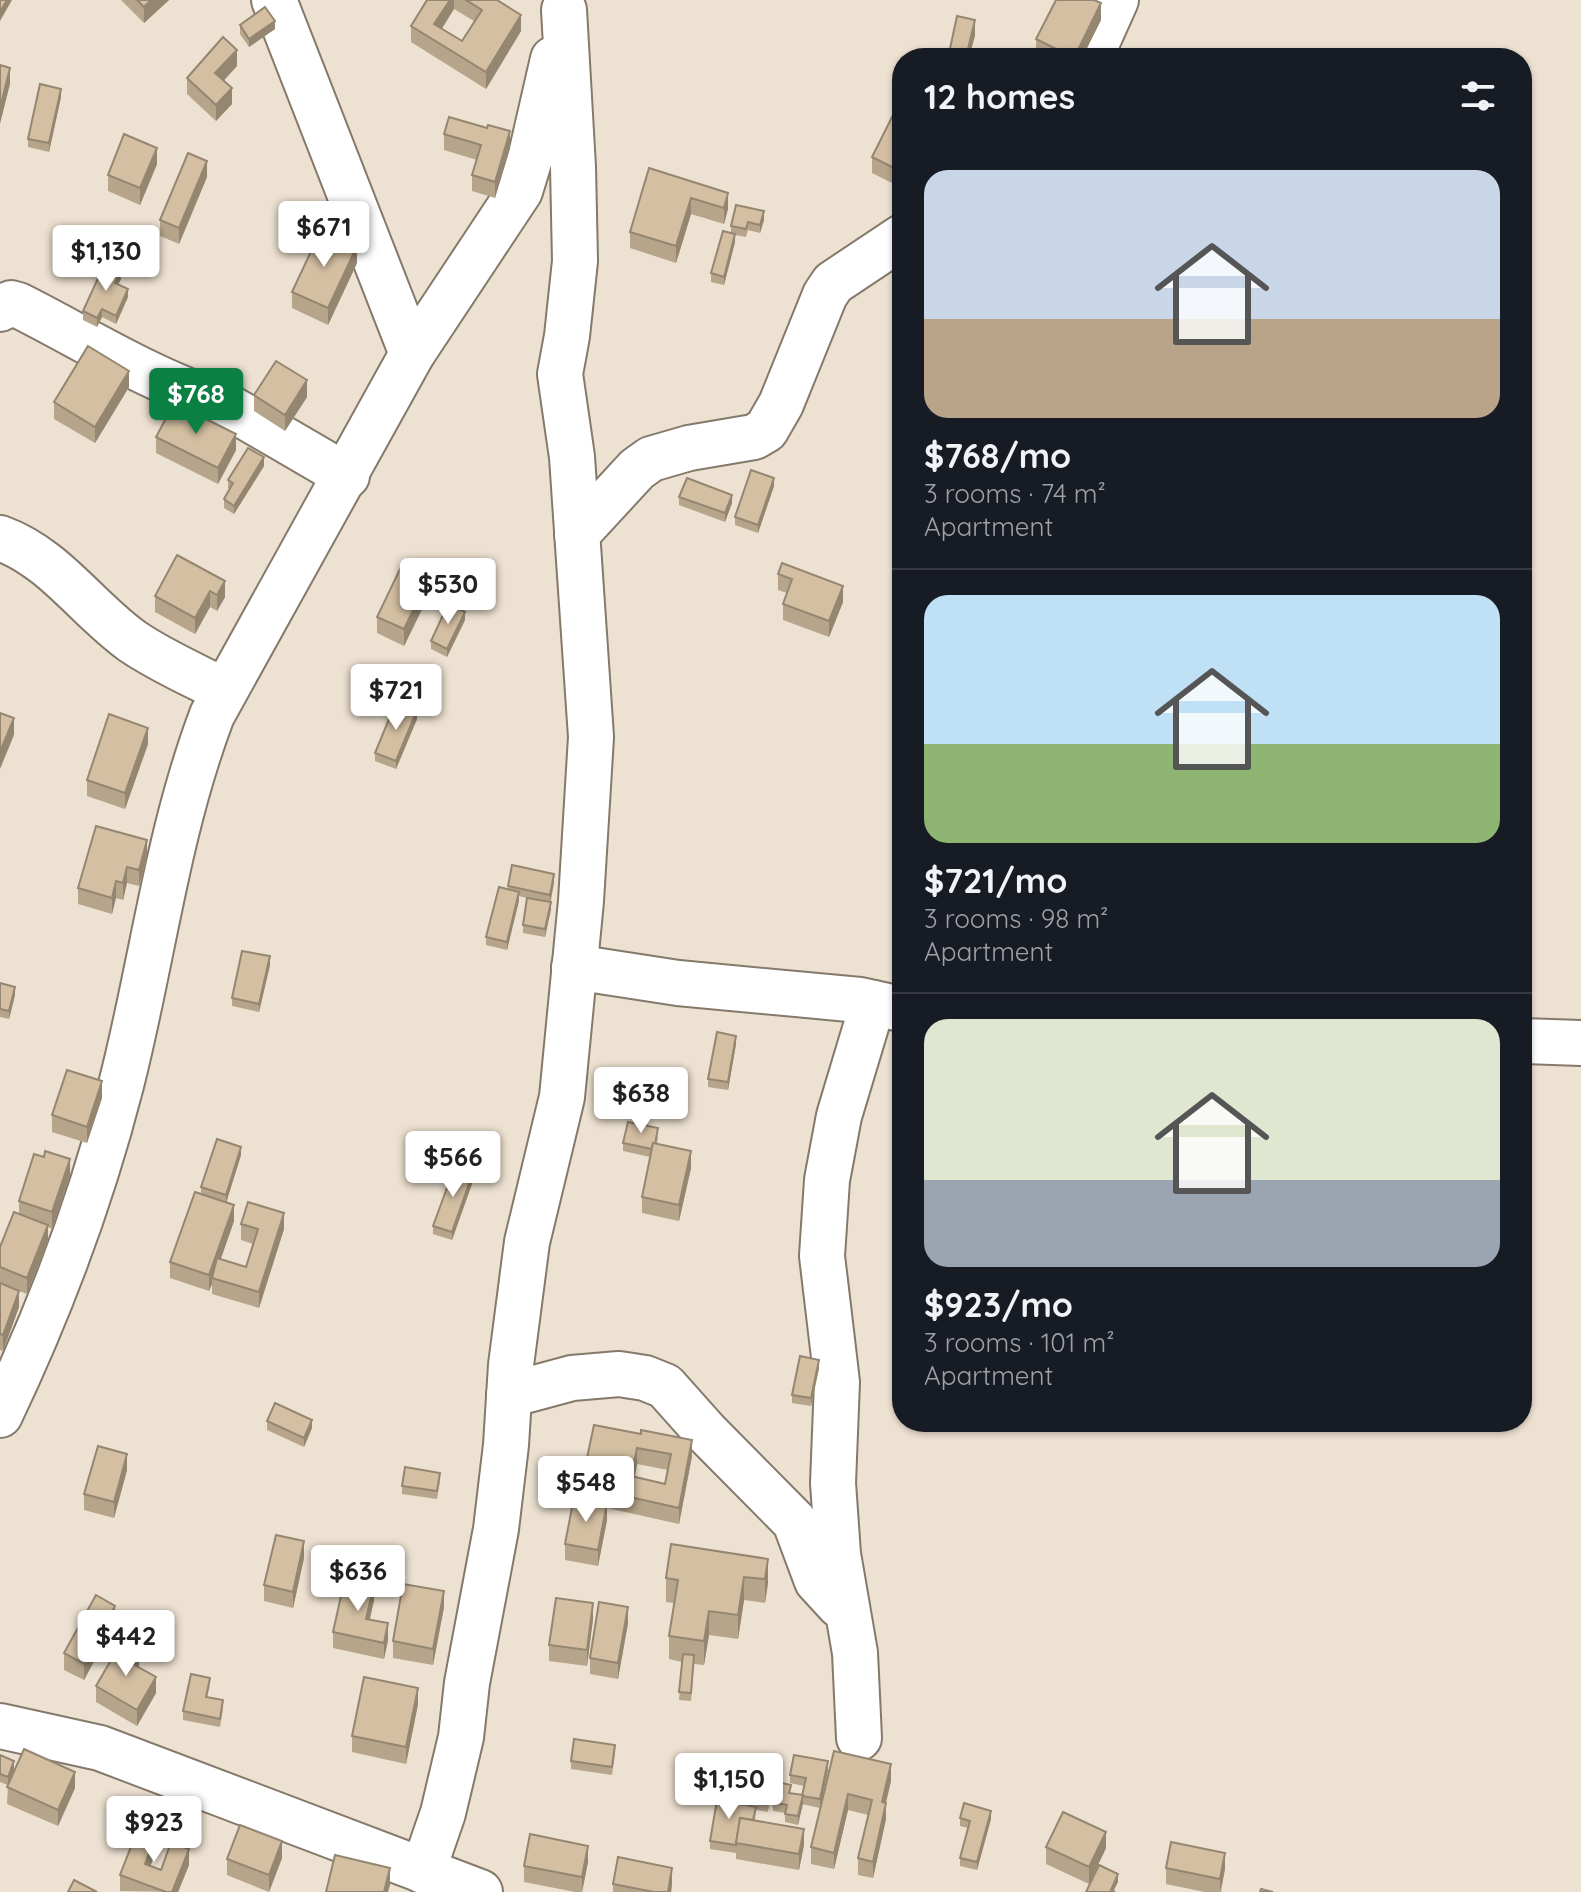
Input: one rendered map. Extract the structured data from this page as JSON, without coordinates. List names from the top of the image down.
{
  "page": {
    "heading": "12 homes",
    "list": [
      {
        "name": "$768/mo",
        "note": "3 rooms · 74 m² · Apartment"
      },
      {
        "name": "$721/mo",
        "note": "3 rooms · 98 m² · Apartment"
      },
      {
        "name": "$923/mo",
        "note": "3 rooms · 101 m² · Apartment"
      }
    ],
    "price": [
      "$671",
      "$1,130",
      "$768",
      "$530",
      "$721",
      "$638",
      "$566",
      "$548",
      "$636",
      "$442",
      "$1,150",
      "$923"
    ]
  }
}
